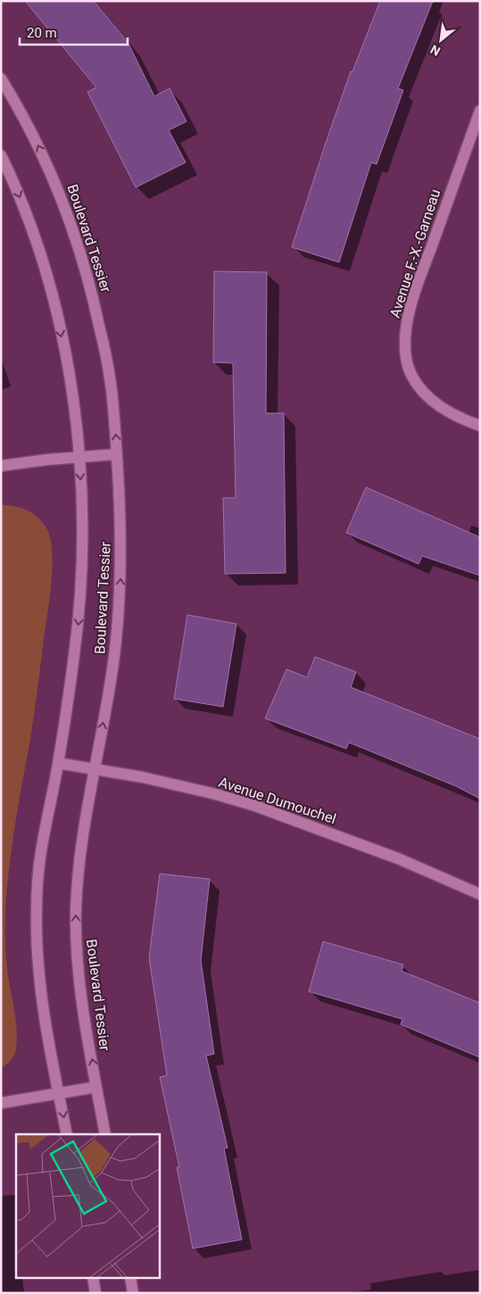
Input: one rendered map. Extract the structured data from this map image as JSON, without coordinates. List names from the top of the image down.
{
  "streets": {
    "street": ["Boulevard Tessier", "Avenue F.-X.-Garneau", "Avenue Dumouchel"]
  },
  "crossings": [
    ["Boulevard Tessier", "Avenue Dumouchel"]
  ],
  "scale_bar": "20 m",
  "north": "bottom left"
}
